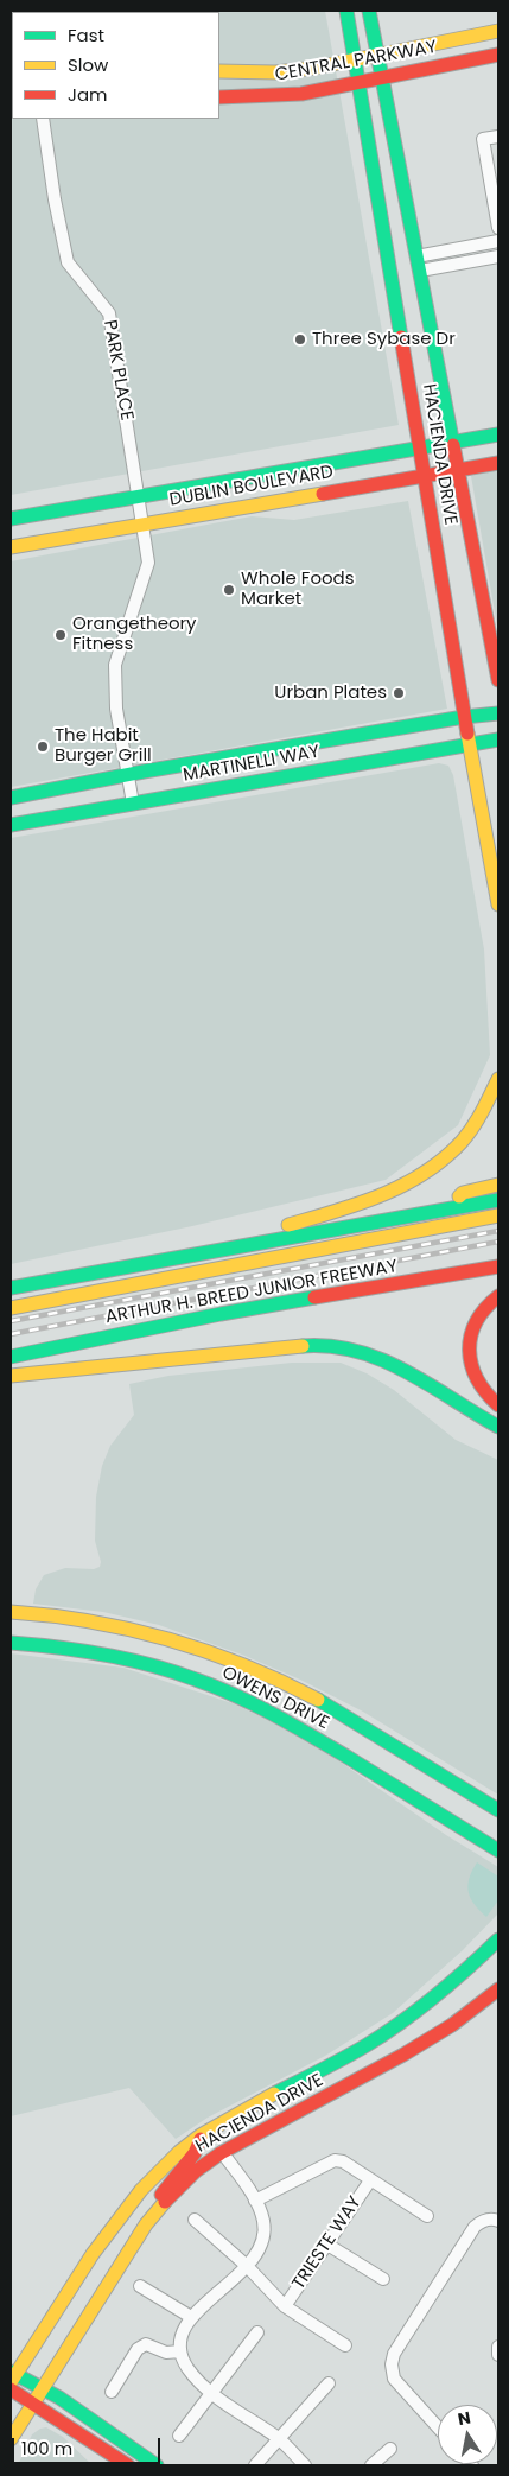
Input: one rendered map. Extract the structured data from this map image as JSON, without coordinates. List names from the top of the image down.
{
  "streets": {
    "main road": [
      "CENTRAL PARKWAY",
      "HACIENDA DRIVE",
      "DUBLIN BOULEVARD",
      "MARTINELLI WAY",
      "ARTHUR H. BREED JUNIOR FREEWAY",
      "OWENS DRIVE"
    ],
    "street": ["PARK PLACE", "TRIESTE WAY"]
  },
  "crossings": [
    ["CENTRAL PARKWAY", "HACIENDA DRIVE"],
    ["PARK PLACE", "DUBLIN BOULEVARD"],
    ["PARK PLACE", "MARTINELLI WAY"],
    ["HACIENDA DRIVE", "DUBLIN BOULEVARD"],
    ["HACIENDA DRIVE", "MARTINELLI WAY"]
  ],
  "places": [
    "Three Sybase Dr",
    "Whole Foods Market",
    "Orangetheory Fitness",
    "Urban Plates",
    "The Habit Burger Grill"
  ],
  "legend": ["Fast", "Slow", "Jam"],
  "scale_bar": "100 m",
  "north": "top"
}
